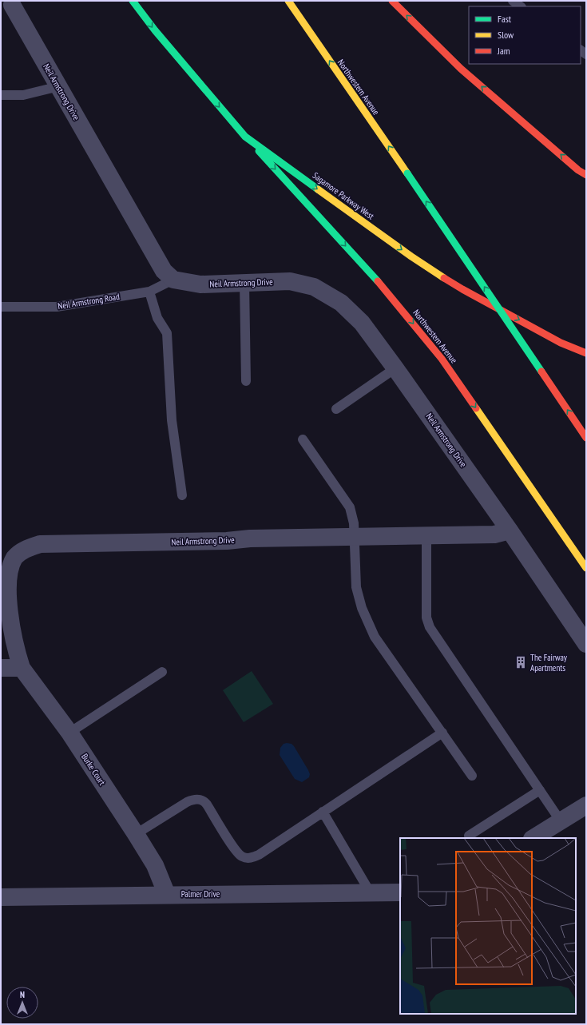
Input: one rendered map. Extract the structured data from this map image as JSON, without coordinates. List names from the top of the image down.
{
  "streets": {
    "main road": ["Northwestern Avenue", "Sagamore Parkway West"],
    "street": ["Neil Armstrong Drive", "Burke Court", "Palmer Drive"],
    "lane": ["Neil Armstrong Road"]
  },
  "crossings": [
    ["Northwestern Avenue", "Sagamore Parkway West"],
    ["Neil Armstrong Drive", "Neil Armstrong Road"],
    ["Neil Armstrong Drive", "Burke Court"],
    ["Burke Court", "Palmer Drive"]
  ],
  "one_way": ["Sagamore Parkway West"],
  "places": {
    "building": ["The Fairway Apartments"]
  },
  "legend": ["Fast", "Slow", "Jam"],
  "north": "top"
}
